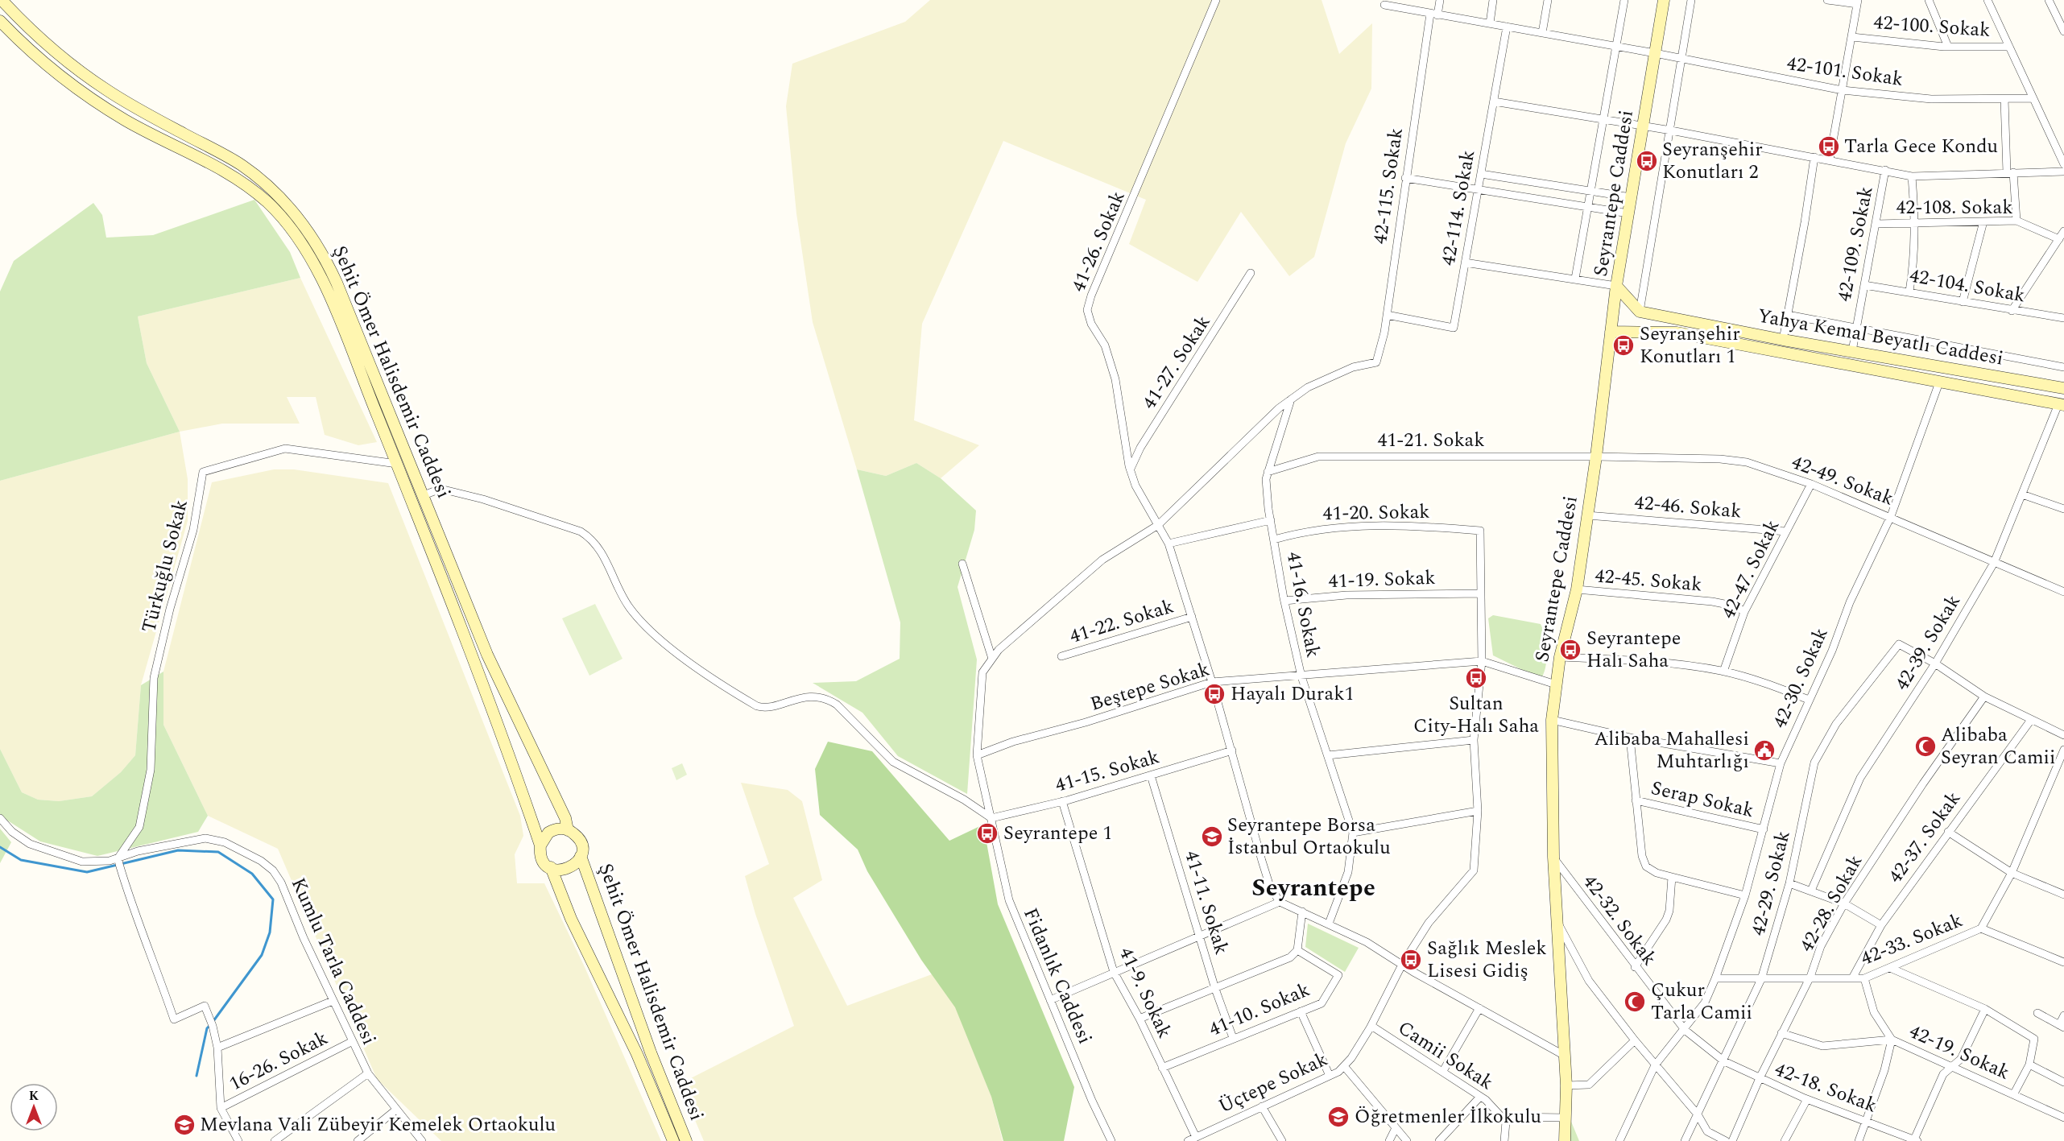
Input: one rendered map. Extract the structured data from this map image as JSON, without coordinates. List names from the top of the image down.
{
  "streets": {
    "main road": ["Seyrantepe Caddesi", "Yahya Kemal Beyatlı Caddesi", "Şehit Ömer Halisdemir Caddesi"],
    "street": [
      "42-100. Sokak",
      "42-101. Sokak",
      "42-115. Sokak",
      "42-114. Sokak",
      "42-108. Sokak",
      "41-26. Sokak",
      "42-109. Sokak",
      "42-104. Sokak",
      "41-27. Sokak",
      "41-21. Sokak",
      "42-49. Sokak",
      "42-46. Sokak",
      "41-20. Sokak",
      "Türkuğlu Sokak",
      "42-47. Sokak",
      "41-19. Sokak",
      "42-45. Sokak",
      "41-16. Sokak",
      "41-22. Sokak",
      "42-39. Sokak",
      "42-30. Sokak",
      "Beştepe Sokak",
      "41-15. Sokak",
      "Serap Sokak",
      "42-37. Sokak",
      "42-29. Sokak",
      "41-11. Sokak",
      "42-28. Sokak",
      "42-32. Sokak",
      "42-33. Sokak",
      "Kumlu Tarla Caddesi",
      "Fidanlık Caddesi",
      "41-9. Sokak",
      "41-10. Sokak",
      "42-19. Sokak",
      "Camii Sokak",
      "16-26. Sokak",
      "Üçtepe Sokak",
      "42-18. Sokak"
    ]
  },
  "crossings": [
    ["42-101. Sokak", "42-115. Sokak"],
    ["42-101. Sokak", "Seyrantepe Caddesi"],
    ["42-101. Sokak", "42-114. Sokak"],
    ["42-115. Sokak", "42-114. Sokak"],
    ["42-115. Sokak", "Fidanlık Caddesi"],
    ["Seyrantepe Caddesi", "Yahya Kemal Beyatlı Caddesi"],
    ["Seyrantepe Caddesi", "41-21. Sokak"],
    ["Seyrantepe Caddesi", "42-49. Sokak"],
    ["Seyrantepe Caddesi", "42-46. Sokak"],
    ["Seyrantepe Caddesi", "42-45. Sokak"],
    ["Seyrantepe Caddesi", "42-32. Sokak"],
    ["42-108. Sokak", "42-109. Sokak"],
    ["41-26. Sokak", "41-27. Sokak"],
    ["41-26. Sokak", "41-22. Sokak"],
    ["41-26. Sokak", "Beştepe Sokak"],
    ["41-26. Sokak", "41-15. Sokak"],
    ["41-26. Sokak", "Fidanlık Caddesi"],
    ["42-109. Sokak", "42-104. Sokak"],
    ["42-109. Sokak", "Yahya Kemal Beyatlı Caddesi"],
    ["Yahya Kemal Beyatlı Caddesi", "42-39. Sokak"],
    ["Yahya Kemal Beyatlı Caddesi", "42-30. Sokak"],
    ["Şehit Ömer Halisdemir Caddesi", "Türkuğlu Sokak"],
    ["41-21. Sokak", "42-49. Sokak"],
    ["41-21. Sokak", "41-16. Sokak"],
    ["42-49. Sokak", "42-47. Sokak"],
    ["42-49. Sokak", "42-39. Sokak"],
    ["42-49. Sokak", "42-30. Sokak"],
    ["42-46. Sokak", "42-47. Sokak"],
    ["41-20. Sokak", "41-16. Sokak"],
    ["41-20. Sokak", "Üçtepe Sokak"],
    ["Türkuğlu Sokak", "Kumlu Tarla Caddesi"],
    ["42-47. Sokak", "42-45. Sokak"],
    ["41-19. Sokak", "41-16. Sokak"],
    ["41-19. Sokak", "Üçtepe Sokak"],
    ["41-16. Sokak", "Beştepe Sokak"],
    ["41-16. Sokak", "Fidanlık Caddesi"],
    ["42-39. Sokak", "42-29. Sokak"],
    ["42-30. Sokak", "Serap Sokak"],
    ["42-30. Sokak", "42-32. Sokak"],
    ["42-30. Sokak", "42-33. Sokak"],
    ["Beştepe Sokak", "Fidanlık Caddesi"],
    ["Beştepe Sokak", "Üçtepe Sokak"],
    ["41-15. Sokak", "41-11. Sokak"],
    ["41-15. Sokak", "Fidanlık Caddesi"],
    ["41-15. Sokak", "41-9. Sokak"],
    ["42-37. Sokak", "42-33. Sokak"],
    ["42-29. Sokak", "42-32. Sokak"],
    ["42-29. Sokak", "42-33. Sokak"],
    ["42-29. Sokak", "42-18. Sokak"],
    ["41-11. Sokak", "41-10. Sokak"],
    ["42-28. Sokak", "42-33. Sokak"],
    ["42-28. Sokak", "42-19. Sokak"],
    ["42-28. Sokak", "42-18. Sokak"],
    ["42-32. Sokak", "42-18. Sokak"],
    ["Kumlu Tarla Caddesi", "16-26. Sokak"],
    ["41-9. Sokak", "41-10. Sokak"],
    ["41-9. Sokak", "Üçtepe Sokak"],
    ["Camii Sokak", "Üçtepe Sokak"]
  ],
  "districts": ["Seyrantepe"],
  "places": {
    "bus stop": [
      "Tarla Gece Kondu",
      "Seyranşehir Konutları 2",
      "Seyranşehir Konutları 1",
      "Seyrantepe Halı Saha",
      "Sultan City-Halı Saha",
      "Hayalı Durak1",
      "Seyrantepe 1",
      "Sağlık Meslek Lisesi Gidiş"
    ],
    "mosque": ["Alibaba Seyran Camii", "Çukur Tarla Camii"],
    "public building": ["Alibaba Mahallesi Muhtarlığı"],
    "school or university": ["Seyrantepe Borsa İstanbul Ortaokulu", "Öğretmenler İlkokulu", "Mevlana Vali Zübeyir Kemelek Ortaokulu"]
  },
  "north": "top"
}
